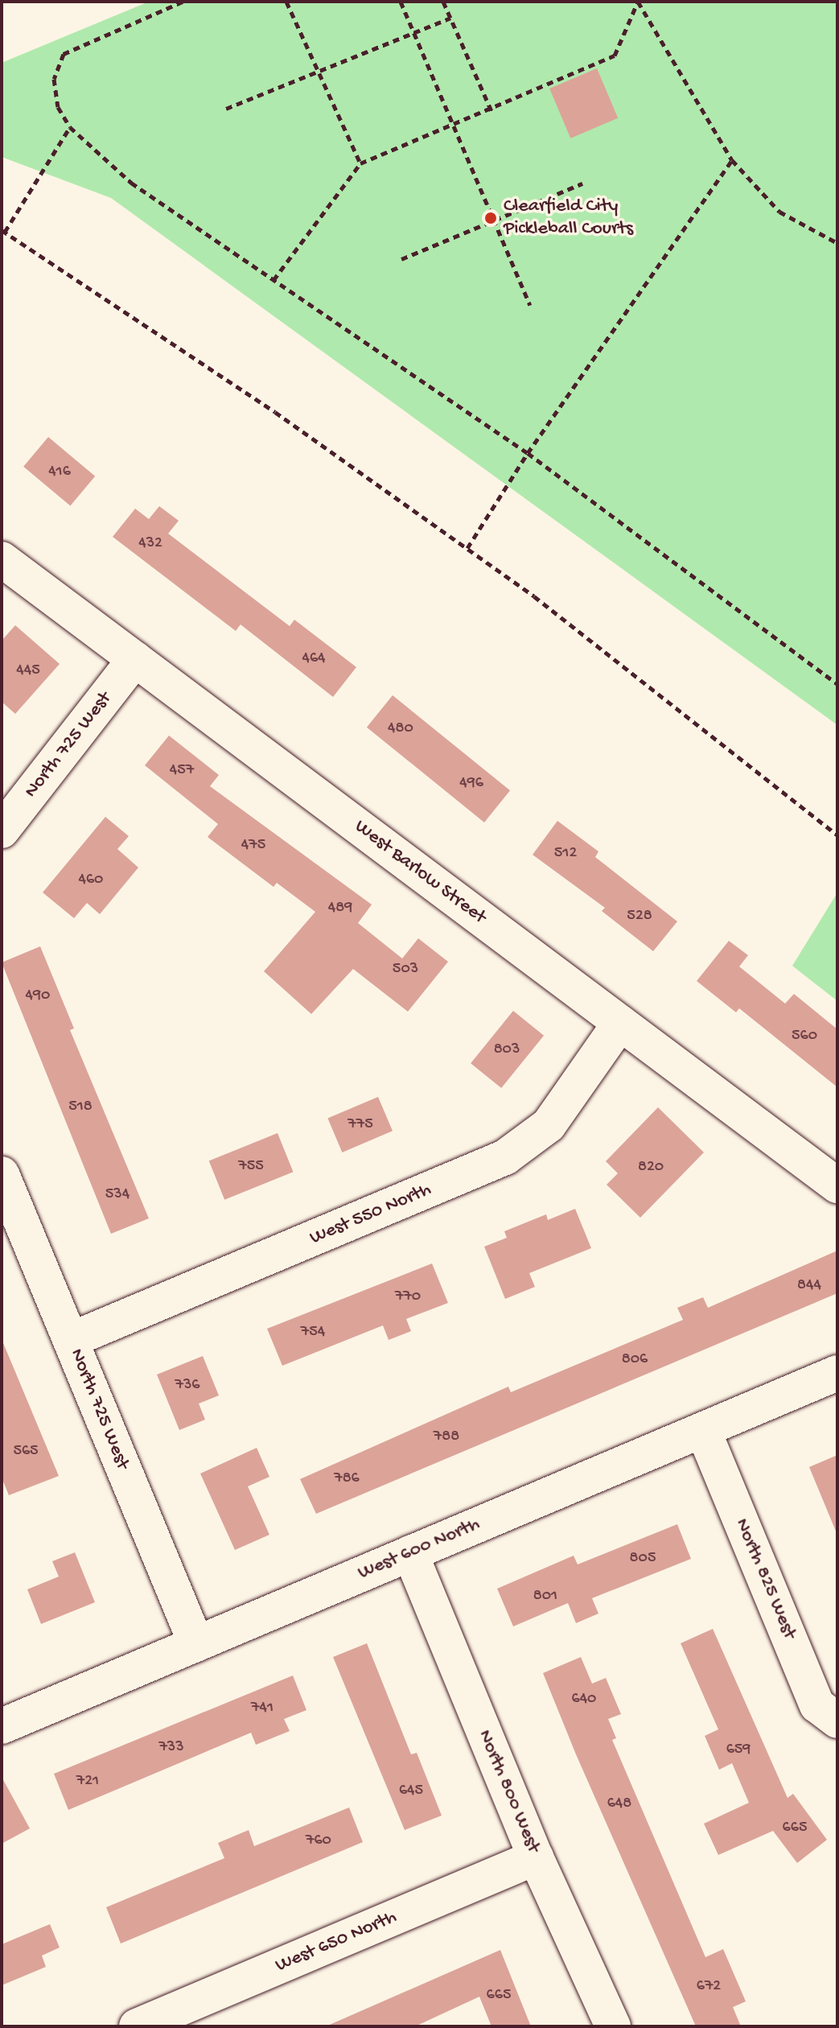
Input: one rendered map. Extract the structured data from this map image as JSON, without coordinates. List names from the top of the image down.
{
  "streets": {
    "street": [
      "North 725 West",
      "West Barlow Street",
      "West 550 North",
      "West 600 North",
      "North 825 West",
      "North 800 West",
      "West 650 North"
    ]
  },
  "crossings": [
    ["North 725 West", "West Barlow Street"],
    ["North 725 West", "West 550 North"],
    ["North 725 West", "West 600 North"],
    ["West Barlow Street", "West 550 North"],
    ["West 600 North", "North 825 West"],
    ["West 600 North", "North 800 West"],
    ["North 800 West", "West 650 North"]
  ],
  "places": ["Clearfield City Pickleball Courts"],
  "house_numbers": [
    "416",
    "432",
    "464",
    "445",
    "480",
    "457",
    "496",
    "475",
    "512",
    "460",
    "489",
    "528",
    "503",
    "490",
    "560",
    "803",
    "518",
    "775",
    "755",
    "820",
    "534",
    "844",
    "770",
    "754",
    "806",
    "736",
    "788",
    "565",
    "786",
    "805",
    "801",
    "640",
    "741",
    "733",
    "659",
    "721",
    "645",
    "648",
    "665",
    "760",
    "672",
    "665"
  ]
}
